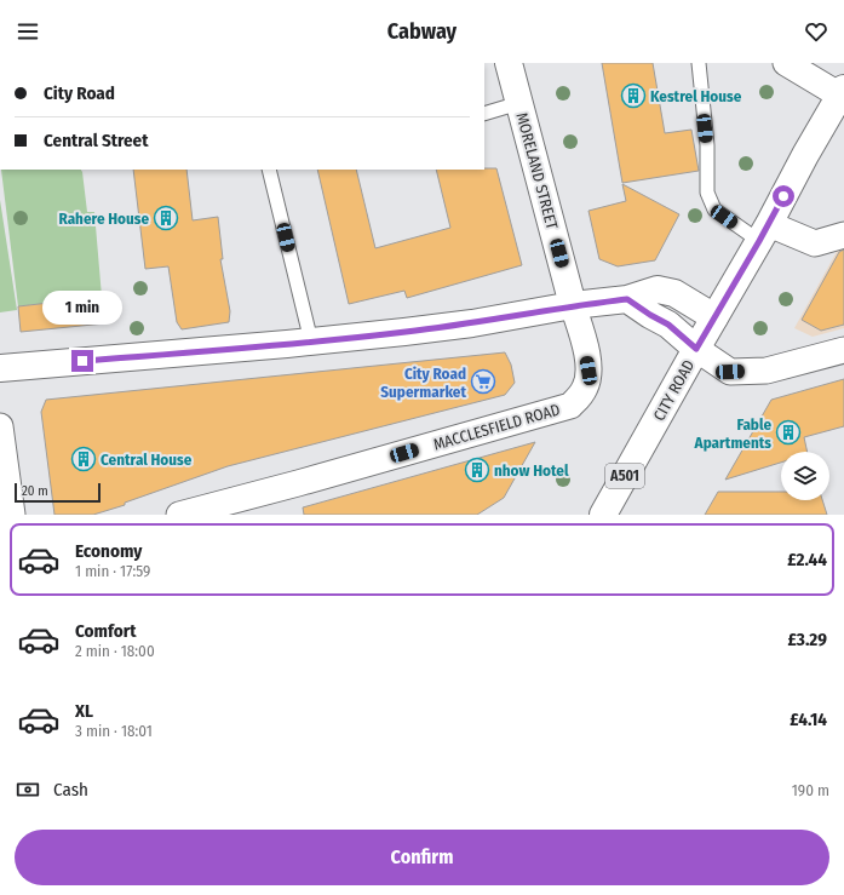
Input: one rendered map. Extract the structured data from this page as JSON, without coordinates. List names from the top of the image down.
{
  "streets": {
    "main road": ["MORELAND STREET", "CITY ROAD", "A501"],
    "street": ["MACCLESFIELD ROAD"]
  },
  "crossings": [
    ["MORELAND STREET", "MACCLESFIELD ROAD"]
  ],
  "places": {
    "building": [
      "Kestrel House",
      "Rahere House",
      "Fable Apartments",
      "Central House",
      "nhow Hotel"
    ],
    "supermarket": ["City Road Supermarket"]
  },
  "scale_bar": "20 m",
  "page": {
    "header": "Cabway",
    "banner": ["City Road", "Central Street"],
    "bubble": "1 min",
    "scale": "20 m",
    "list": [
      {
        "name": "Economy",
        "note": "1 min · 17:59",
        "value": "£2.44"
      },
      {
        "name": "Comfort",
        "note": "2 min · 18:00",
        "value": "£3.29"
      },
      {
        "name": "XL",
        "note": "3 min · 18:01",
        "value": "£4.14"
      }
    ],
    "pay": ["Cash", "190 m"],
    "buttons": "Confirm"
  }
}
